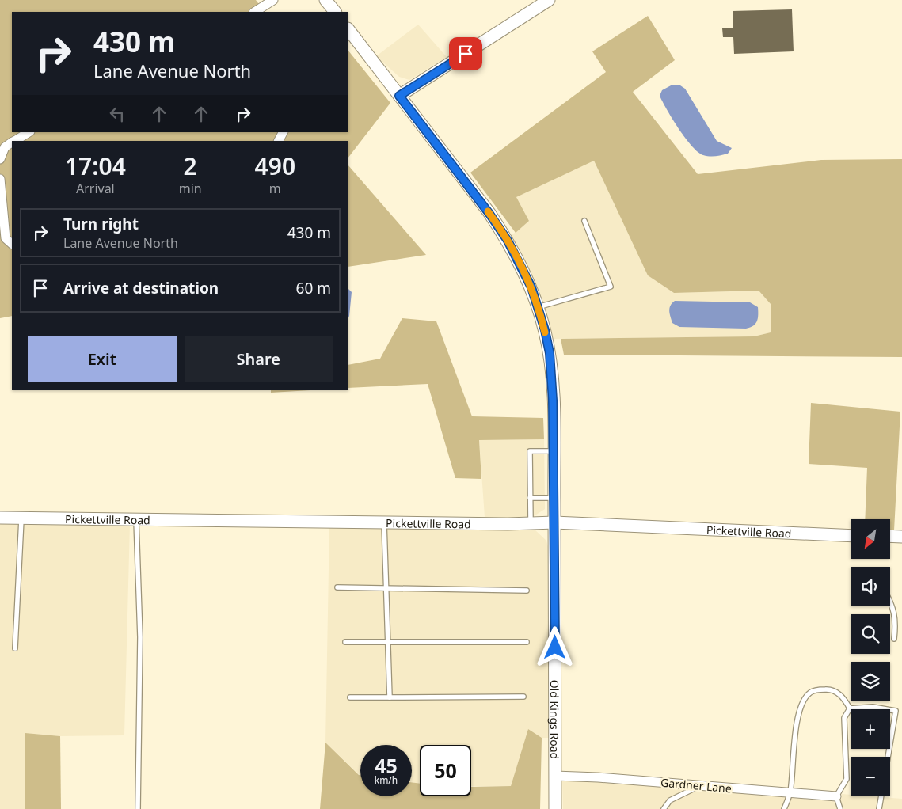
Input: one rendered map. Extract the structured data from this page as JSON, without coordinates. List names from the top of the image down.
{
  "streets": {
    "main road": ["Pickettville Road", "Old Kings Road"],
    "street": ["Gardner Lane"]
  },
  "crossings": [
    ["Pickettville Road", "Old Kings Road"],
    ["Old Kings Road", "Gardner Lane"]
  ],
  "north": "bottom left",
  "page": {
    "turn": ["430 m", "Lane Avenue North"],
    "eta": [
      "17:04",
      "Arrival",
      "2",
      "min",
      "490",
      "m"
    ],
    "list": [
      {
        "name": "Turn right",
        "note": "Lane Avenue North",
        "value": "430 m"
      },
      {
        "name": "Arrive at destination",
        "value": "60 m"
      }
    ],
    "buttons": ["Exit", "Share"],
    "map_buttons": ["+", "−"],
    "speed": "45 km/h",
    "limit": "50"
  }
}
